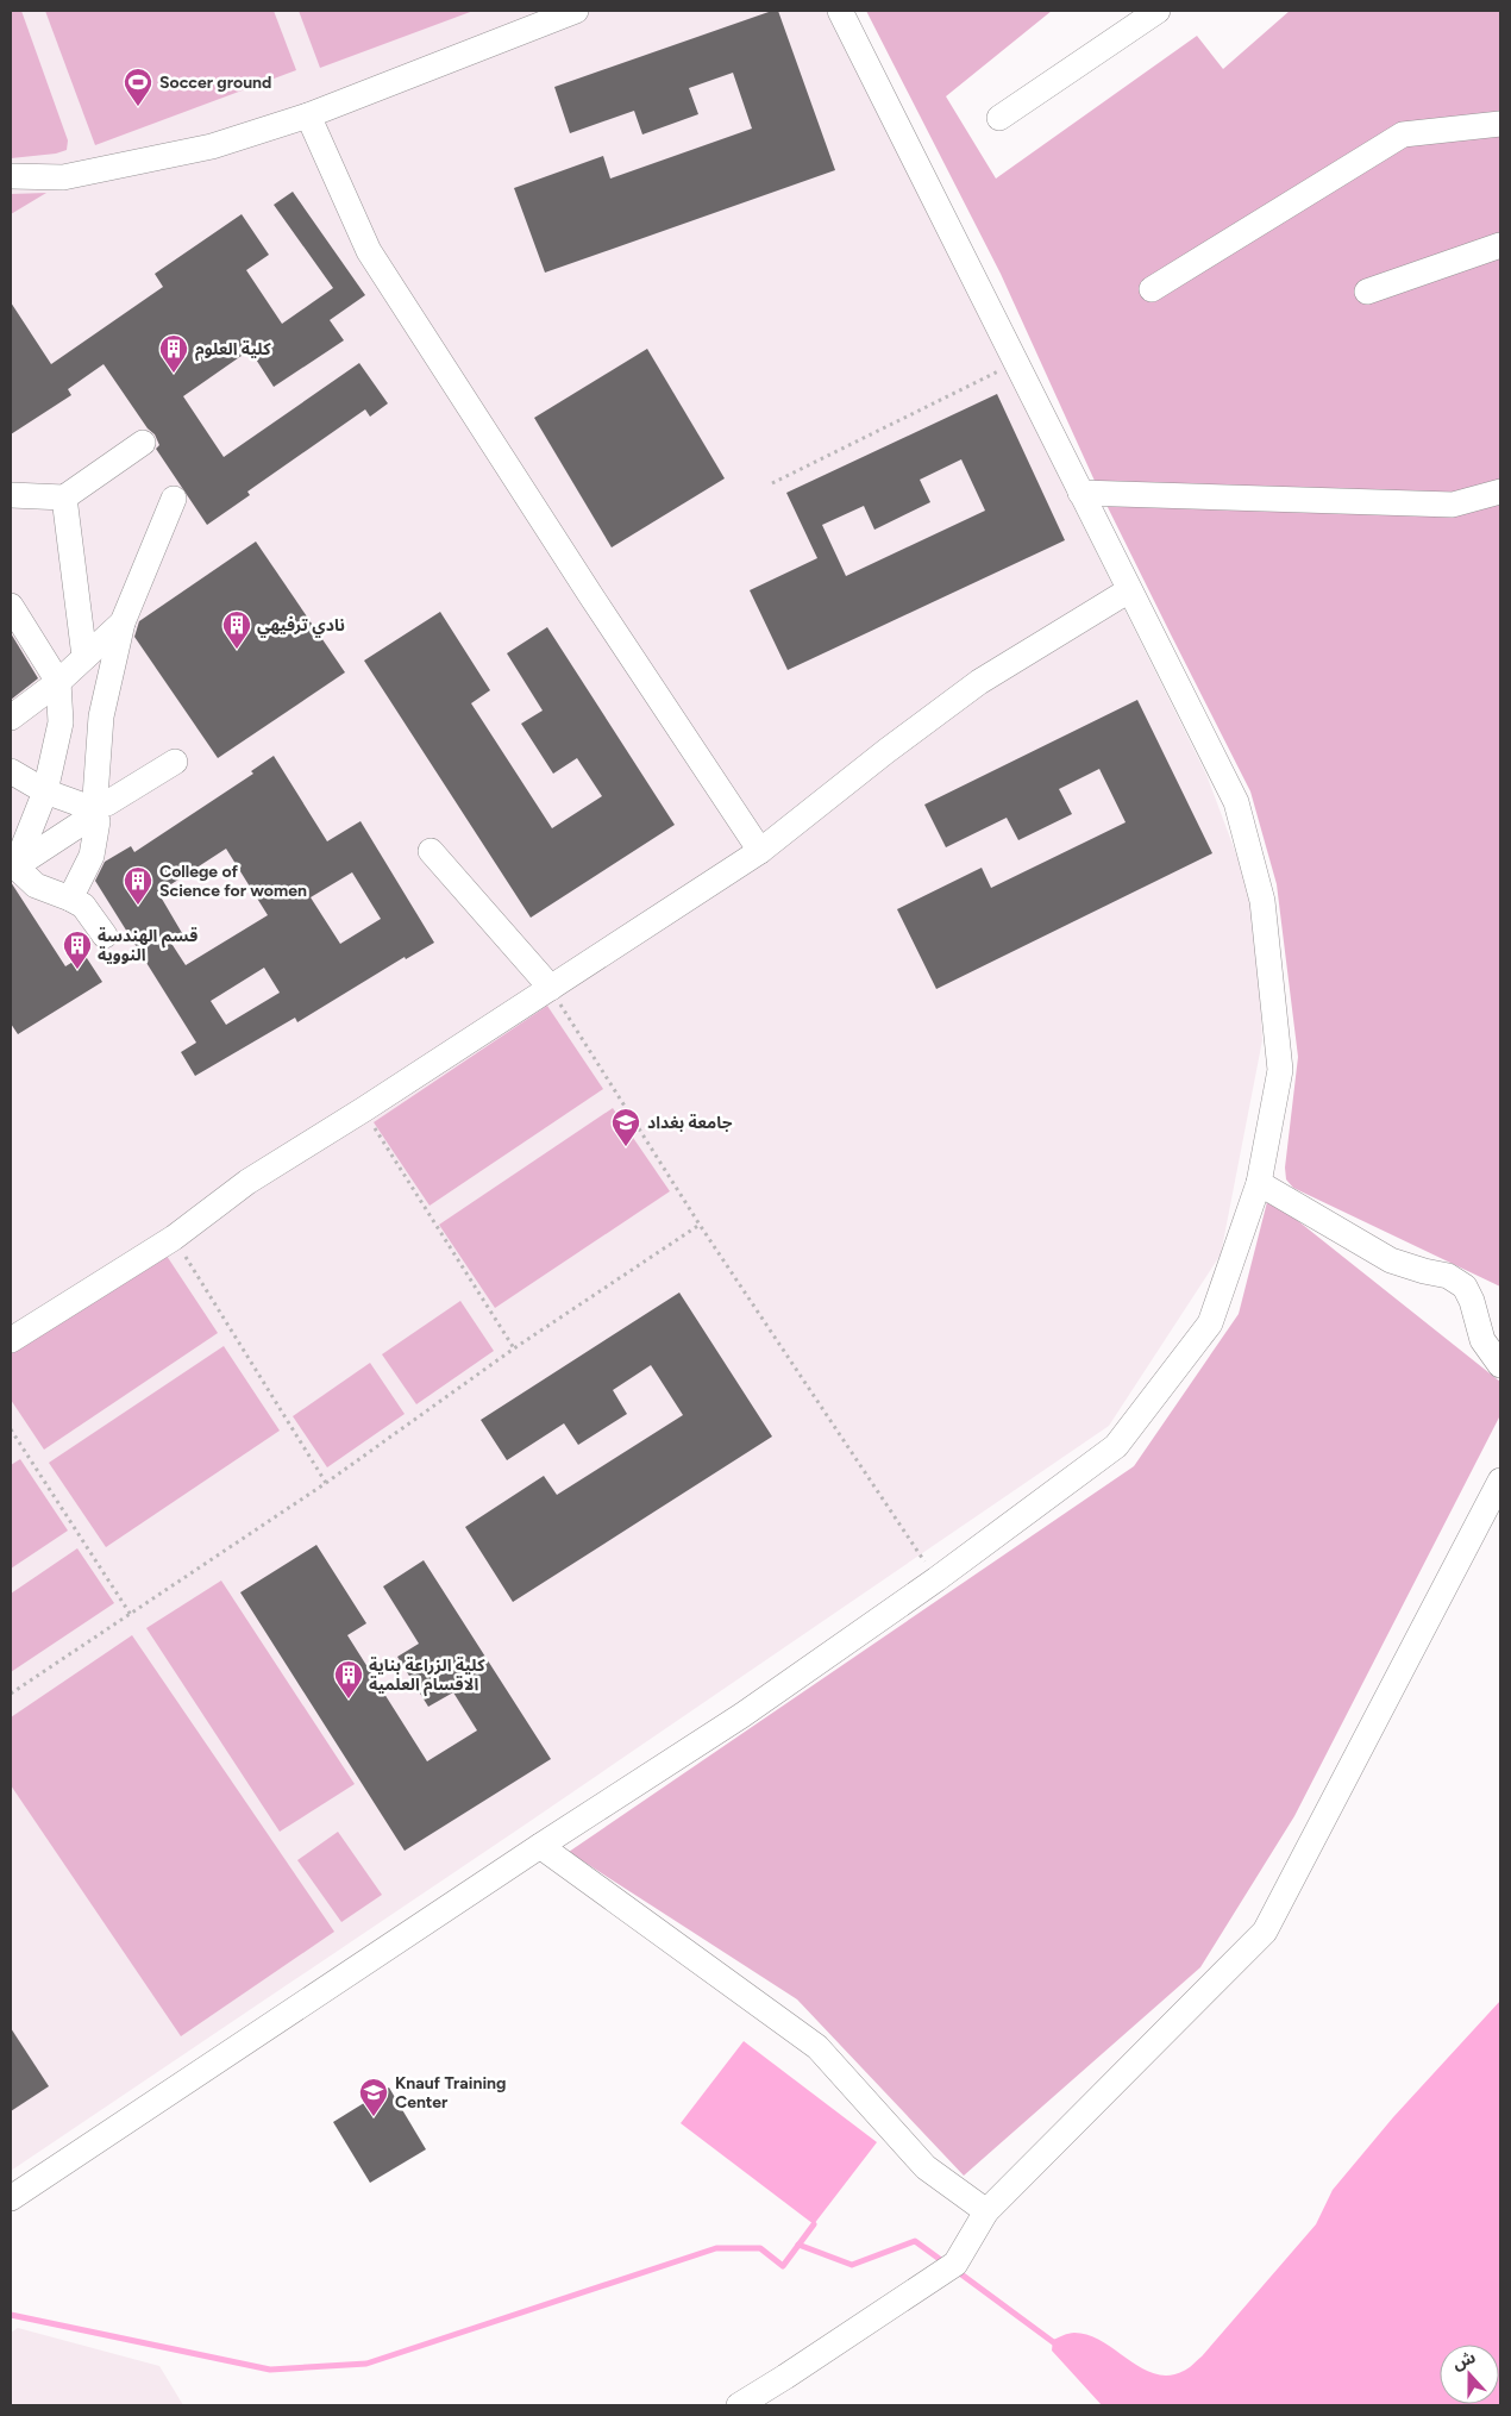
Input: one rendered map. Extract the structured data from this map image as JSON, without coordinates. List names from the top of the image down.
{
  "places": {
    "sports": ["Soccer ground"],
    "building": [
      "كلية العلوم",
      "نادي ترفيهي",
      "College of Science for women",
      "قسم الهندسة النووية",
      "كلية الزراعة بناية الاقسام العلمية"
    ],
    "school or university": ["جامعة بغداد", "Knauf Training Center"]
  },
  "north": "top"
}
